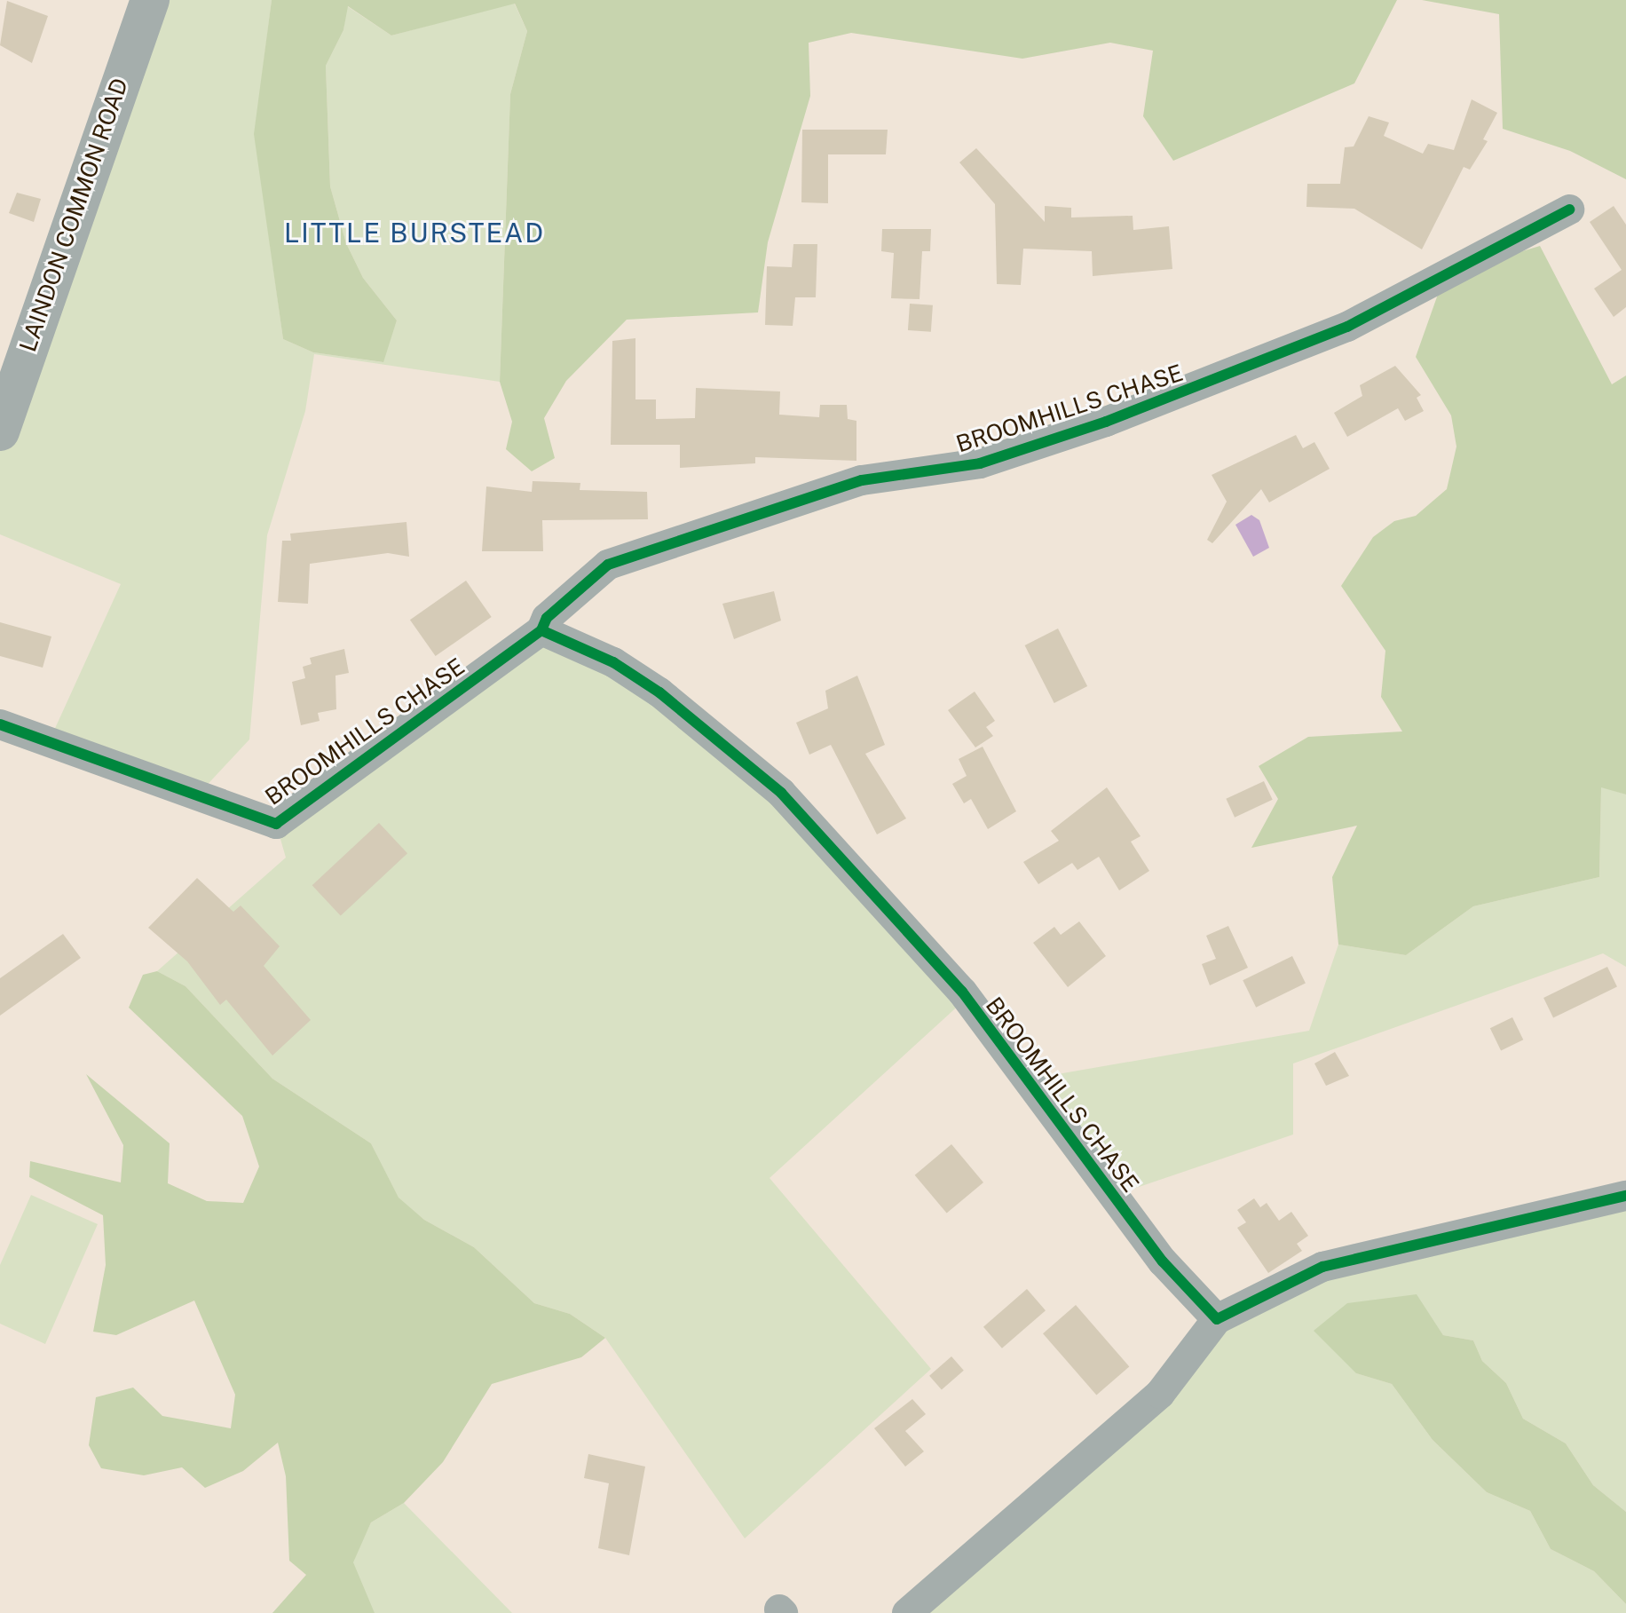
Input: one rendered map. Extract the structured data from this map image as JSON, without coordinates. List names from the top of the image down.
{
  "streets": {
    "street": ["LAINDON COMMON ROAD", "BROOMHILLS CHASE"]
  },
  "districts": ["LITTLE BURSTEAD"]
}
